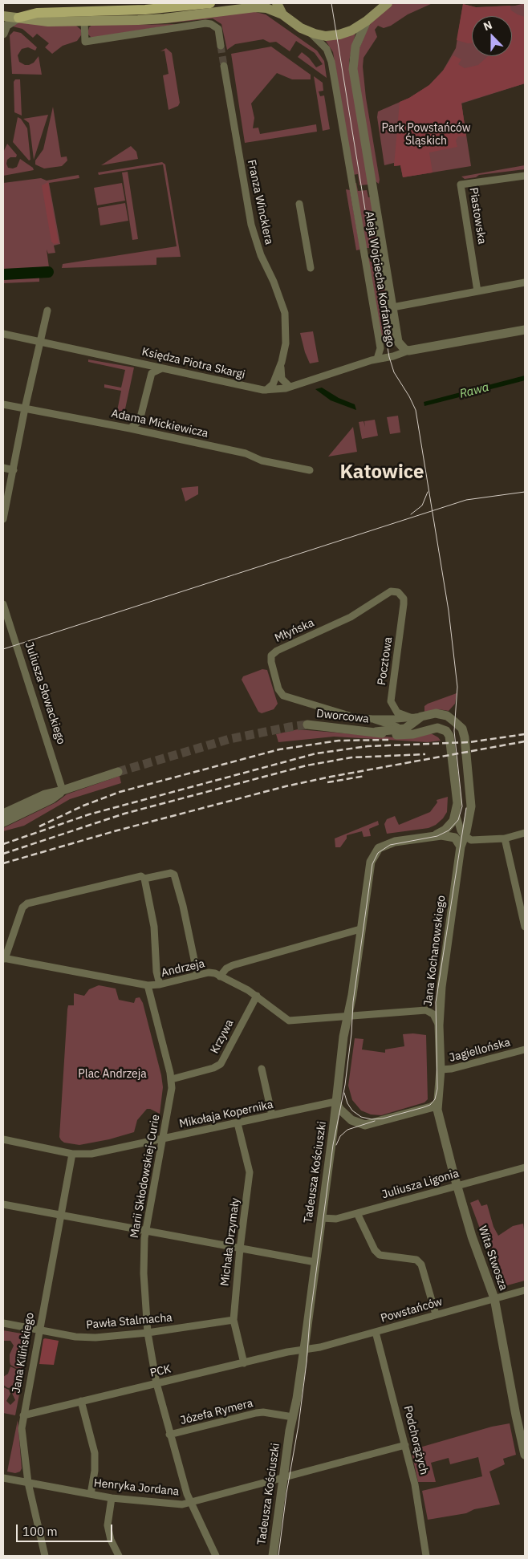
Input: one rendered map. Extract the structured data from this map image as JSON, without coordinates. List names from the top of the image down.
{
  "streets": {
    "street": [
      "Franza Wincklera",
      "Piastowska",
      "Aleja Wojciecha Korfantego",
      "Księdza Piotra Skargi",
      "Adama Mickiewicza",
      "Młyńska",
      "Pocztowa",
      "Juliusza Słowackiego",
      "Dworcowa",
      "Jana Kochanowskiego",
      "Andrzeja",
      "Krzywa",
      "Jagiellońska",
      "Mikołaja Kopernika",
      "Tadeusza Kościuszki",
      "Marii Skłodowskiej-Curie",
      "Juliusza Ligonia",
      "Michała Drzymały",
      "Wita Stwosza",
      "Powstańców",
      "Pawła Stalmacha",
      "Jana Kilińskiego",
      "PCK",
      "Józefa Rymera",
      "Podchorążych",
      "Henryka Jordana"
    ]
  },
  "crossings": [
    ["Franza Wincklera", "Księdza Piotra Skargi"],
    ["Aleja Wojciecha Korfantego", "Księdza Piotra Skargi"],
    ["Młyńska", "Pocztowa"],
    ["Młyńska", "Dworcowa"],
    ["Pocztowa", "Dworcowa"],
    ["Dworcowa", "Jana Kochanowskiego"],
    ["Dworcowa", "Tadeusza Kościuszki"],
    ["Jana Kochanowskiego", "Jagiellońska"],
    ["Jana Kochanowskiego", "Mikołaja Kopernika"],
    ["Jana Kochanowskiego", "Tadeusza Kościuszki"],
    ["Jana Kochanowskiego", "Wita Stwosza"],
    ["Andrzeja", "Tadeusza Kościuszki"],
    ["Andrzeja", "Marii Skłodowskiej-Curie"],
    ["Krzywa", "Marii Skłodowskiej-Curie"],
    ["Jagiellońska", "Mikołaja Kopernika"],
    ["Jagiellońska", "Tadeusza Kościuszki"],
    ["Jagiellońska", "Wita Stwosza"],
    ["Mikołaja Kopernika", "Tadeusza Kościuszki"],
    ["Mikołaja Kopernika", "Marii Skłodowskiej-Curie"],
    ["Mikołaja Kopernika", "Michała Drzymały"],
    ["Mikołaja Kopernika", "Wita Stwosza"],
    ["Mikołaja Kopernika", "Jana Kilińskiego"],
    ["Tadeusza Kościuszki", "Juliusza Ligonia"],
    ["Tadeusza Kościuszki", "Wita Stwosza"],
    ["Tadeusza Kościuszki", "Powstańców"],
    ["Tadeusza Kościuszki", "PCK"],
    ["Tadeusza Kościuszki", "Józefa Rymera"],
    ["Tadeusza Kościuszki", "Henryka Jordana"],
    ["Marii Skłodowskiej-Curie", "Pawła Stalmacha"],
    ["Marii Skłodowskiej-Curie", "PCK"],
    ["Marii Skłodowskiej-Curie", "Józefa Rymera"],
    ["Marii Skłodowskiej-Curie", "Henryka Jordana"],
    ["Juliusza Ligonia", "Wita Stwosza"],
    ["Michała Drzymały", "Pawła Stalmacha"],
    ["Michała Drzymały", "PCK"],
    ["Wita Stwosza", "Powstańców"],
    ["Powstańców", "PCK"],
    ["Powstańców", "Podchorążych"],
    ["Pawła Stalmacha", "Jana Kilińskiego"],
    ["Jana Kilińskiego", "PCK"],
    ["Jana Kilińskiego", "Henryka Jordana"],
    ["Podchorążych", "Henryka Jordana"]
  ],
  "districts": ["Katowice"],
  "water": ["Rawa"],
  "parks": ["Park Powstańców Śląskich", "Plac Andrzeja"],
  "scale_bar": "100 m",
  "north": "top"
}
